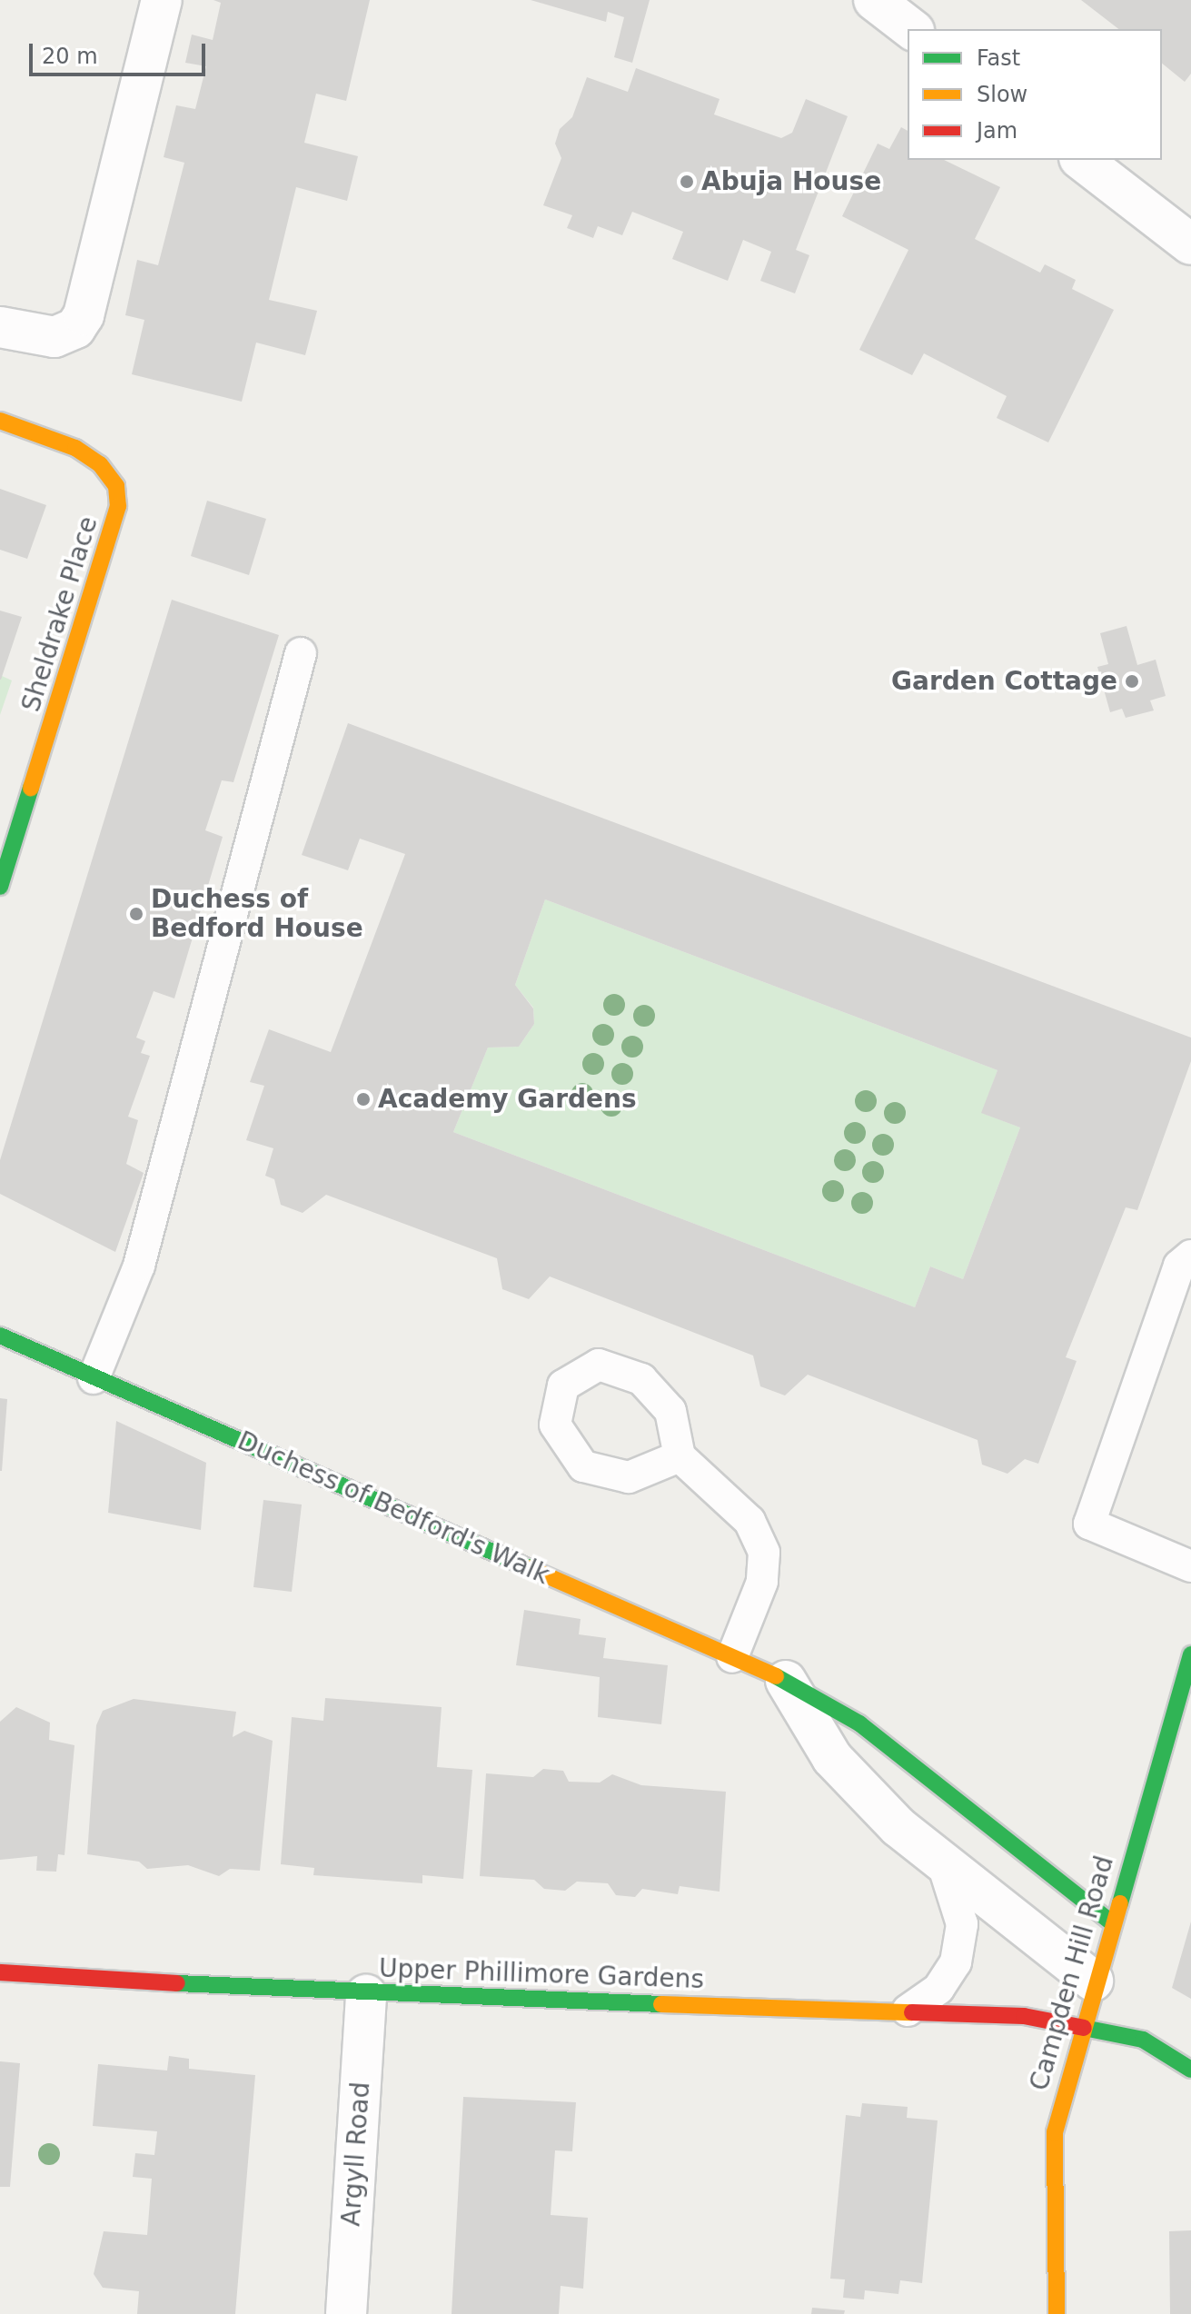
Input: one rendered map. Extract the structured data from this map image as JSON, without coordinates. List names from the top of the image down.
{
  "streets": {
    "street": [
      "Sheldrake Place",
      "Duchess of Bedford's Walk",
      "Campden Hill Road",
      "Upper Phillimore Gardens",
      "Argyll Road"
    ]
  },
  "crossings": [
    ["Duchess of Bedford's Walk", "Campden Hill Road"],
    ["Campden Hill Road", "Upper Phillimore Gardens"],
    ["Upper Phillimore Gardens", "Argyll Road"]
  ],
  "places": [
    "Abuja House",
    "Garden Cottage",
    "Duchess of Bedford House",
    "Academy Gardens"
  ],
  "legend": ["Fast", "Slow", "Jam"],
  "scale_bar": "20 m"
}
